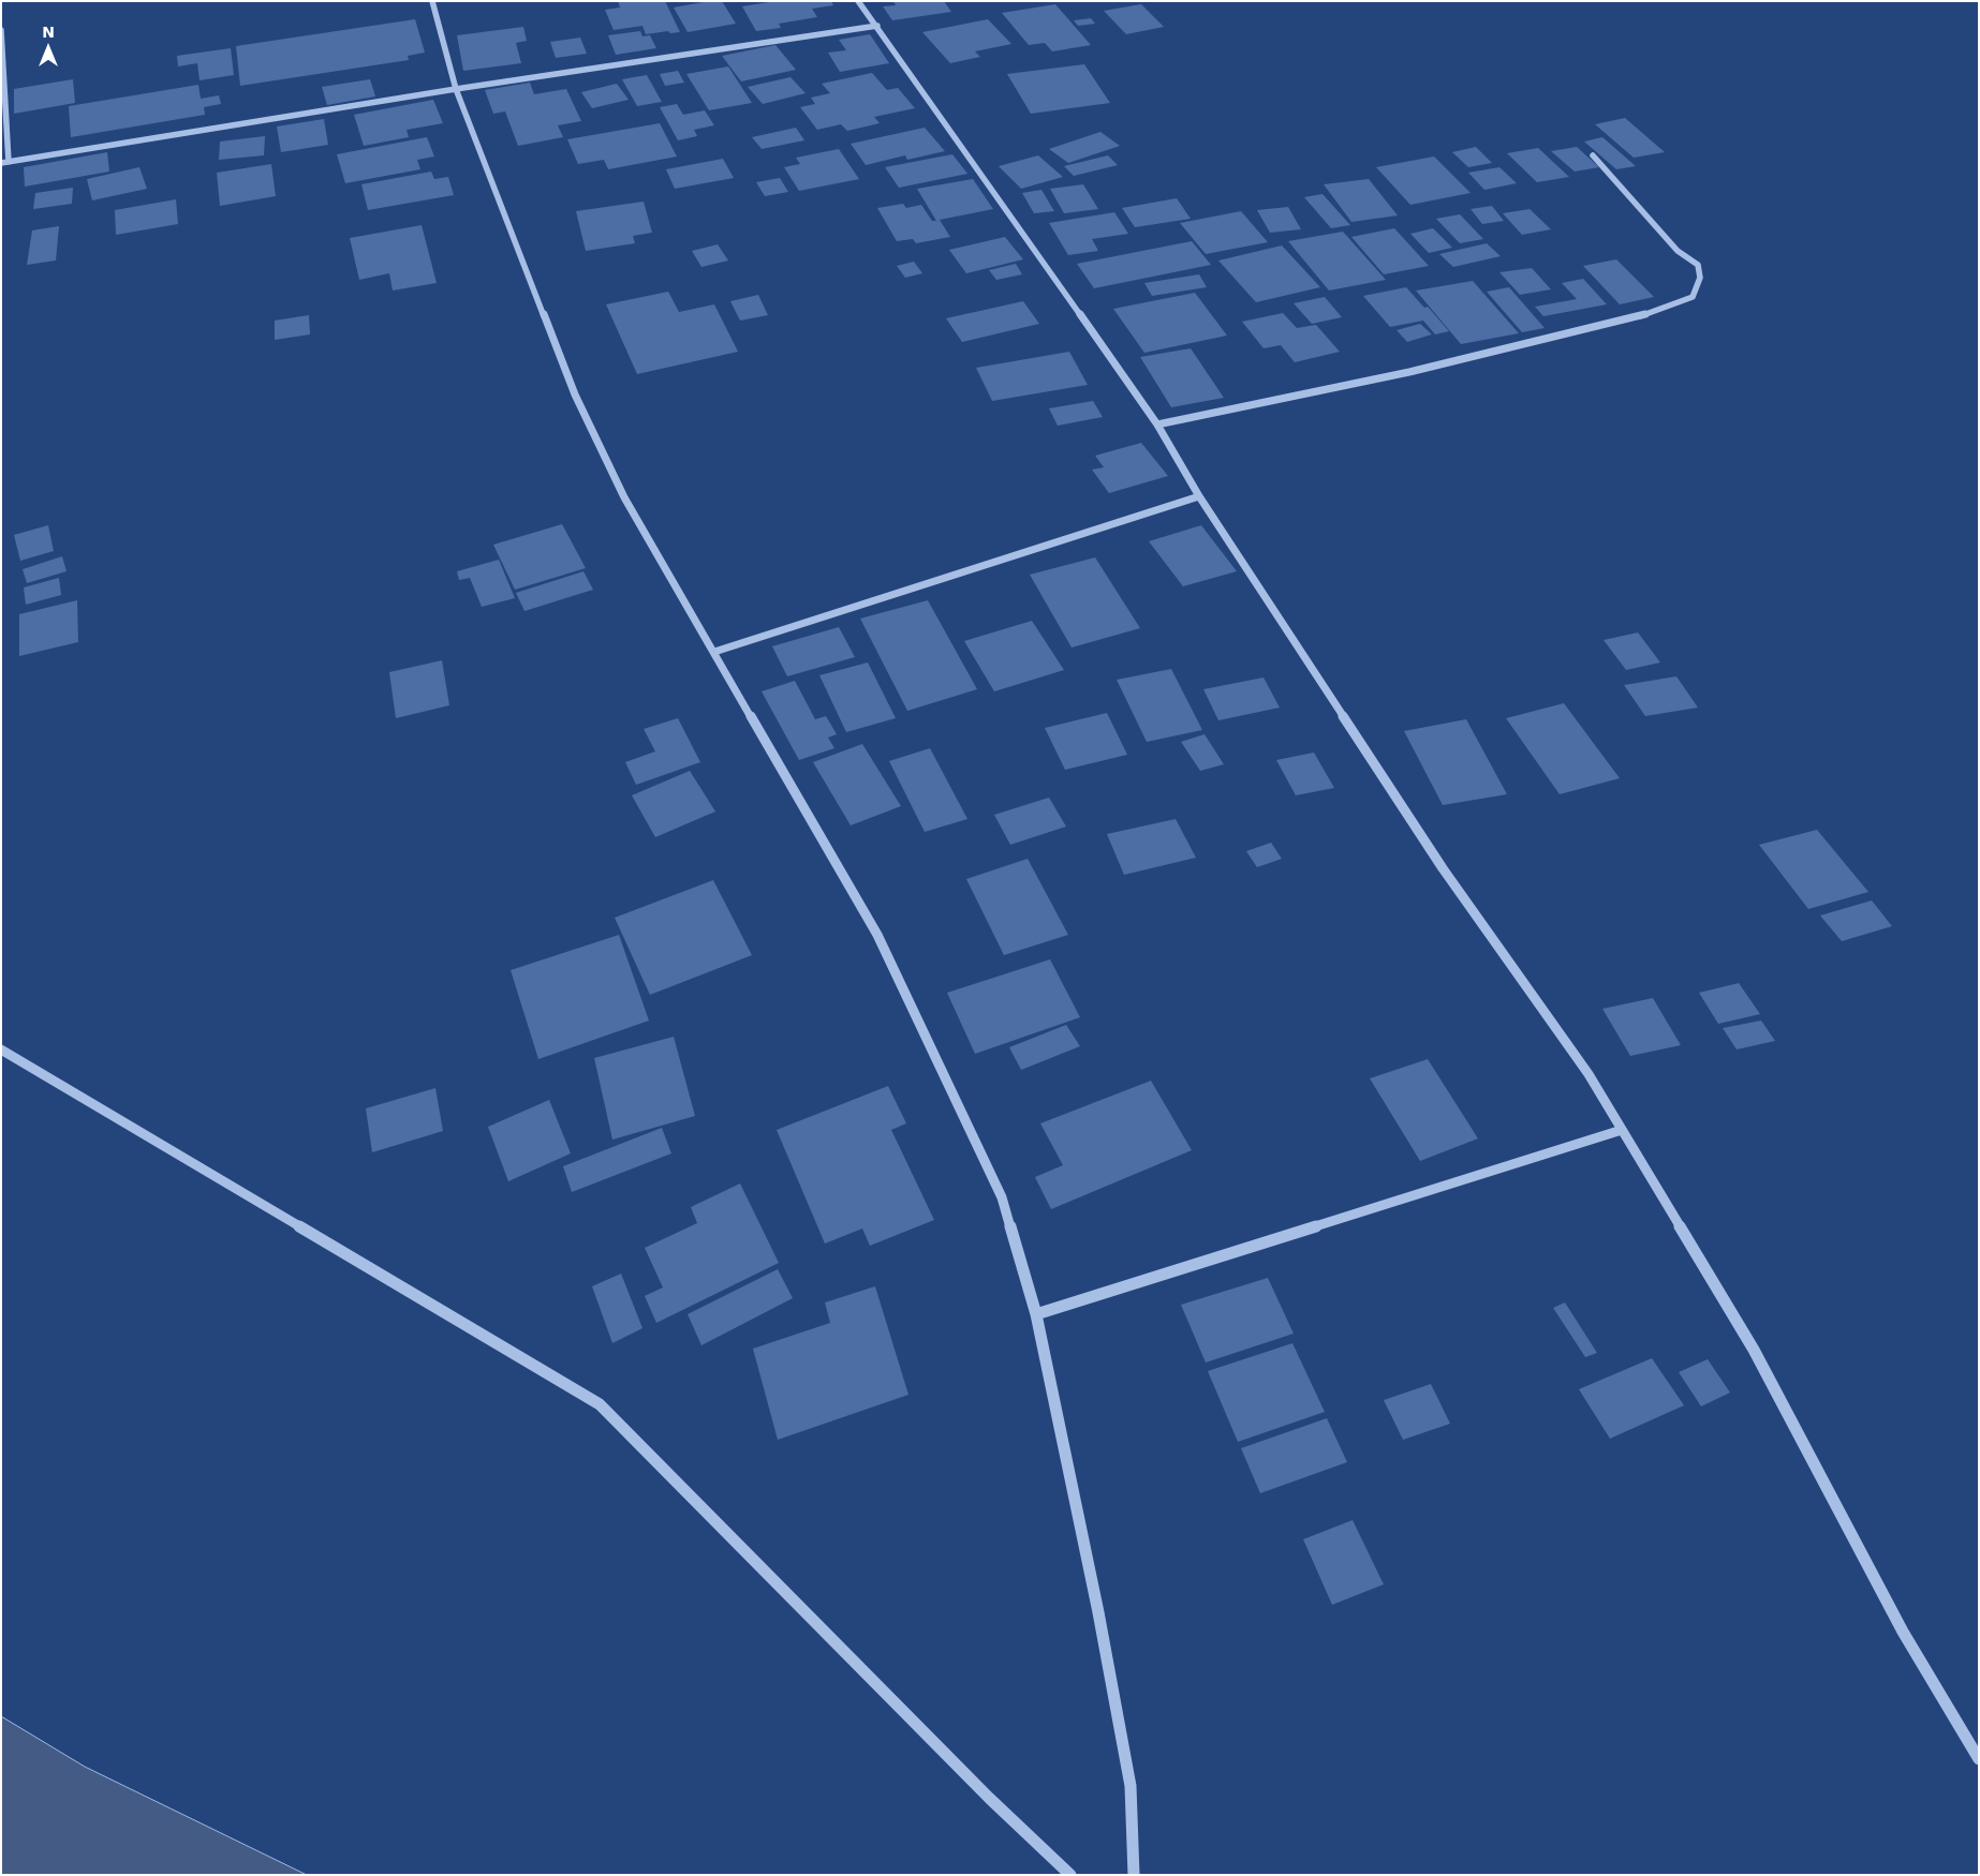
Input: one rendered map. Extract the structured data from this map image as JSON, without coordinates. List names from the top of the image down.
{
  "north": "top"
}
